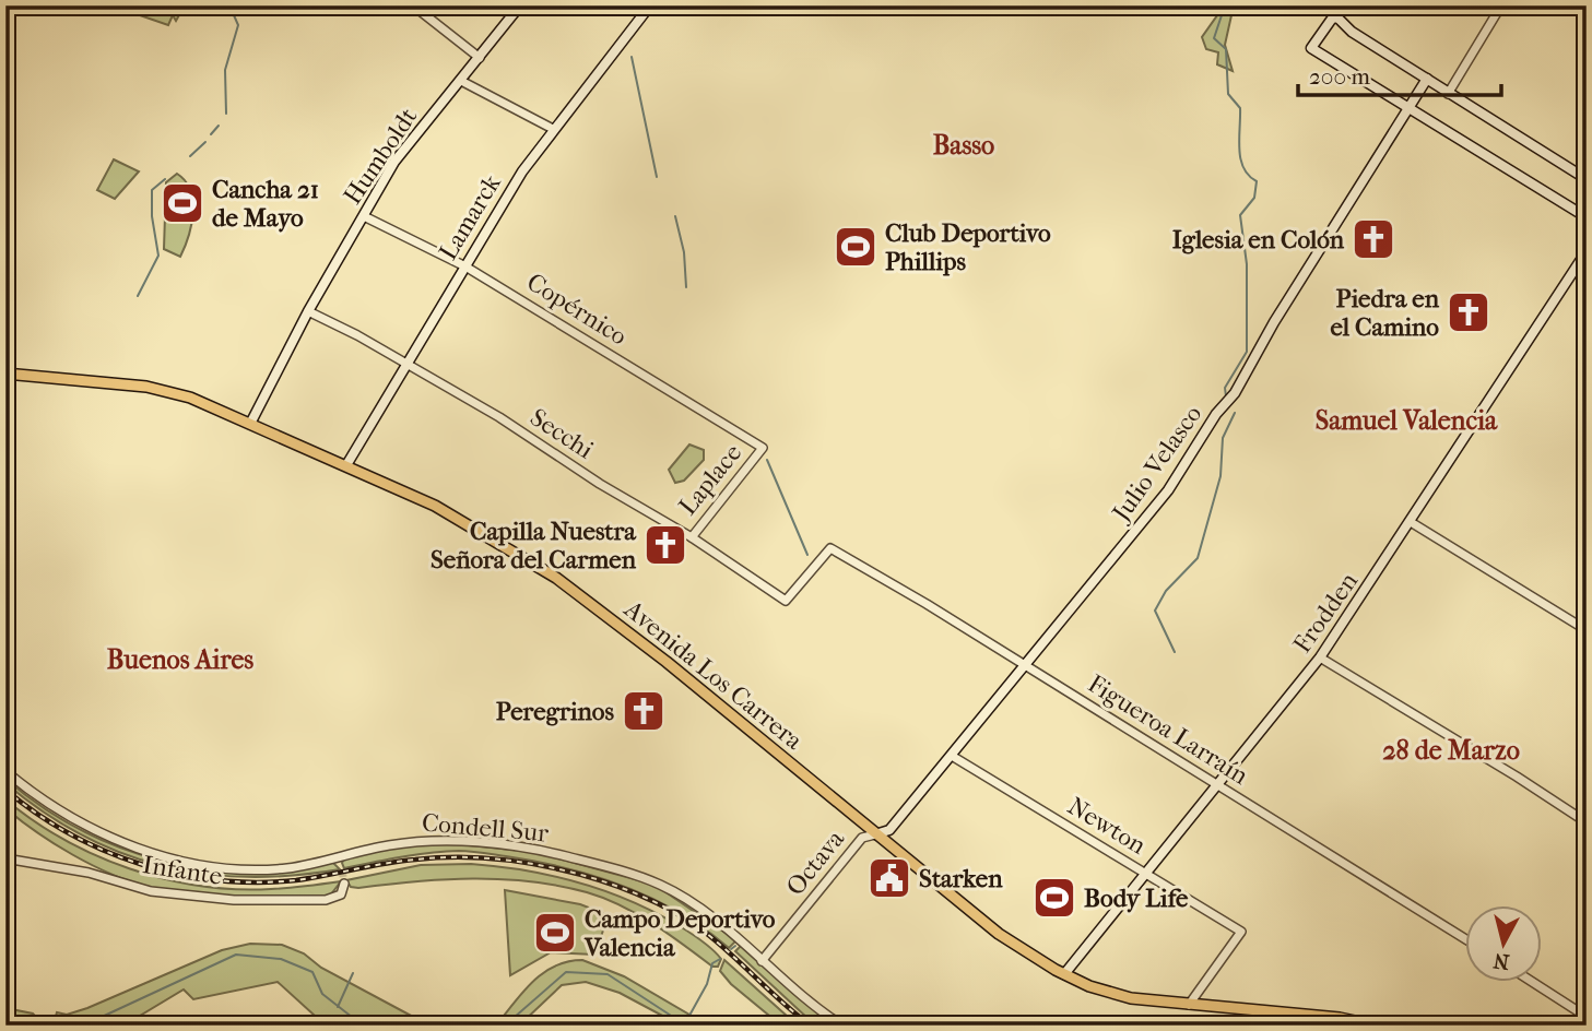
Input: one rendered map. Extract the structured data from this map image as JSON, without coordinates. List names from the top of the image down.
{
  "streets": {
    "main road": [
      "Humboldt",
      "Lamarck",
      "Julio Velasco",
      "Frodden",
      "Avenida Los Carrera"
    ],
    "street": [
      "Copérnico",
      "Secchi",
      "Laplace",
      "Figueroa Larraín",
      "Newton",
      "Condell Sur",
      "Octava",
      "Infante"
    ]
  },
  "crossings": [
    ["Humboldt", "Copérnico"],
    ["Humboldt", "Secchi"],
    ["Humboldt", "Avenida Los Carrera"],
    ["Lamarck", "Copérnico"],
    ["Lamarck", "Secchi"],
    ["Lamarck", "Avenida Los Carrera"],
    ["Copérnico", "Laplace"],
    ["Secchi", "Laplace"],
    ["Secchi", "Figueroa Larraín"],
    ["Julio Velasco", "Avenida Los Carrera"],
    ["Julio Velasco", "Figueroa Larraín"],
    ["Julio Velasco", "Newton"],
    ["Julio Velasco", "Octava"],
    ["Frodden", "Avenida Los Carrera"],
    ["Frodden", "Figueroa Larraín"],
    ["Frodden", "Newton"],
    ["Avenida Los Carrera", "Newton"],
    ["Avenida Los Carrera", "Octava"],
    ["Condell Sur", "Octava"]
  ],
  "districts": [
    "Basso",
    "Samuel Valencia",
    "Buenos Aires",
    "28 de Marzo"
  ],
  "places": {
    "sports": [
      "Cancha 21 de Mayo",
      "Club Deportivo Phillips",
      "Body Life",
      "Campo Deportivo Valencia"
    ],
    "church": [
      "Iglesia en Colón",
      "Piedra en el Camino",
      "Capilla Nuestra Señora del Carmen",
      "Peregrinos"
    ],
    "public building": ["Starken"]
  },
  "scale_bar": "200 m",
  "north": "bottom"
}
